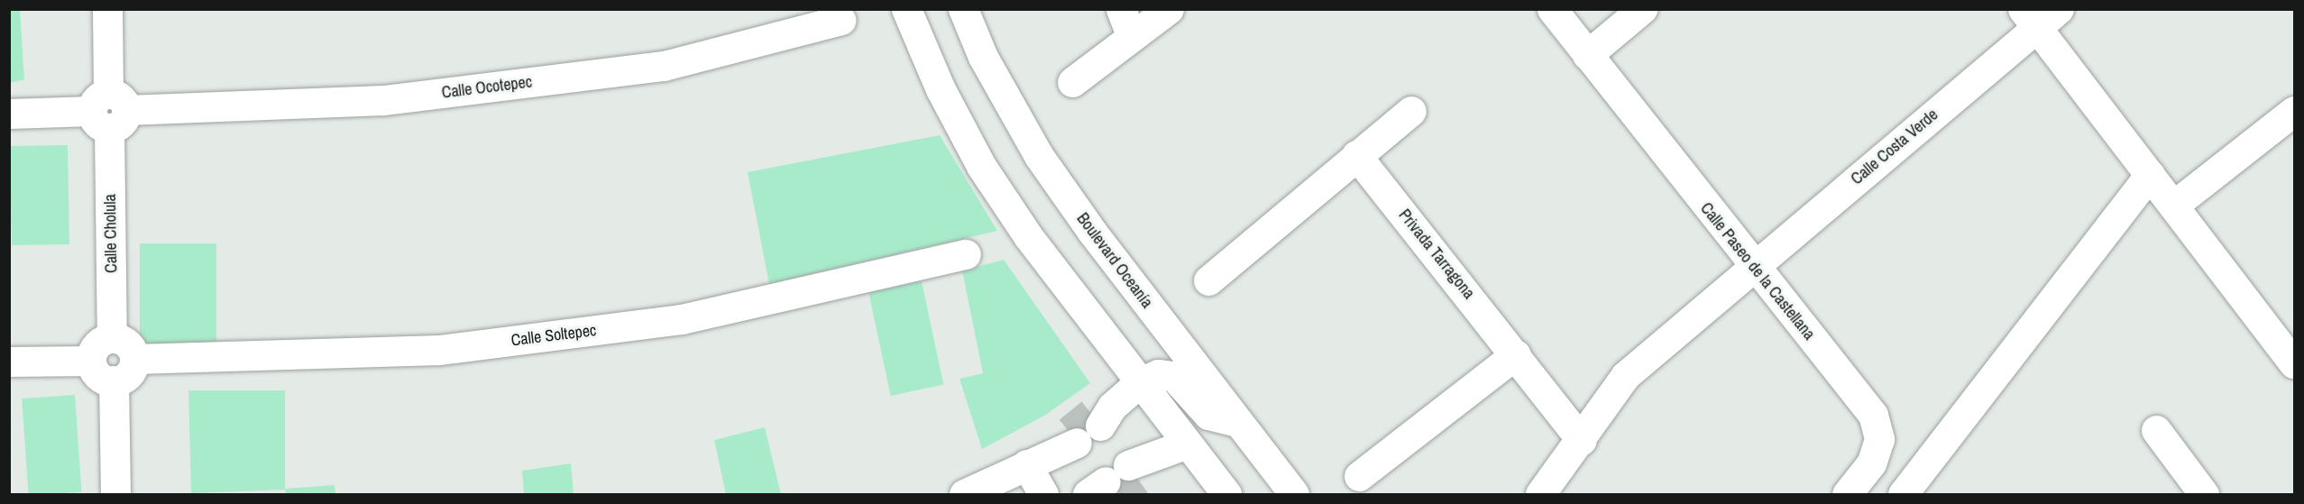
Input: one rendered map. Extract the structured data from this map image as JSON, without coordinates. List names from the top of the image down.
{
  "streets": {
    "street": [
      "Calle Ocotepec",
      "Calle Costa Verde",
      "Calle Cholula",
      "Privada Tarragona",
      "Boulevard Oceanía",
      "Calle Paseo de la Castellana",
      "Calle Soltepec"
    ]
  },
  "crossings": [
    ["Calle Ocotepec", "Calle Cholula"],
    ["Calle Costa Verde", "Calle Paseo de la Castellana"],
    ["Calle Cholula", "Calle Soltepec"]
  ]
}
